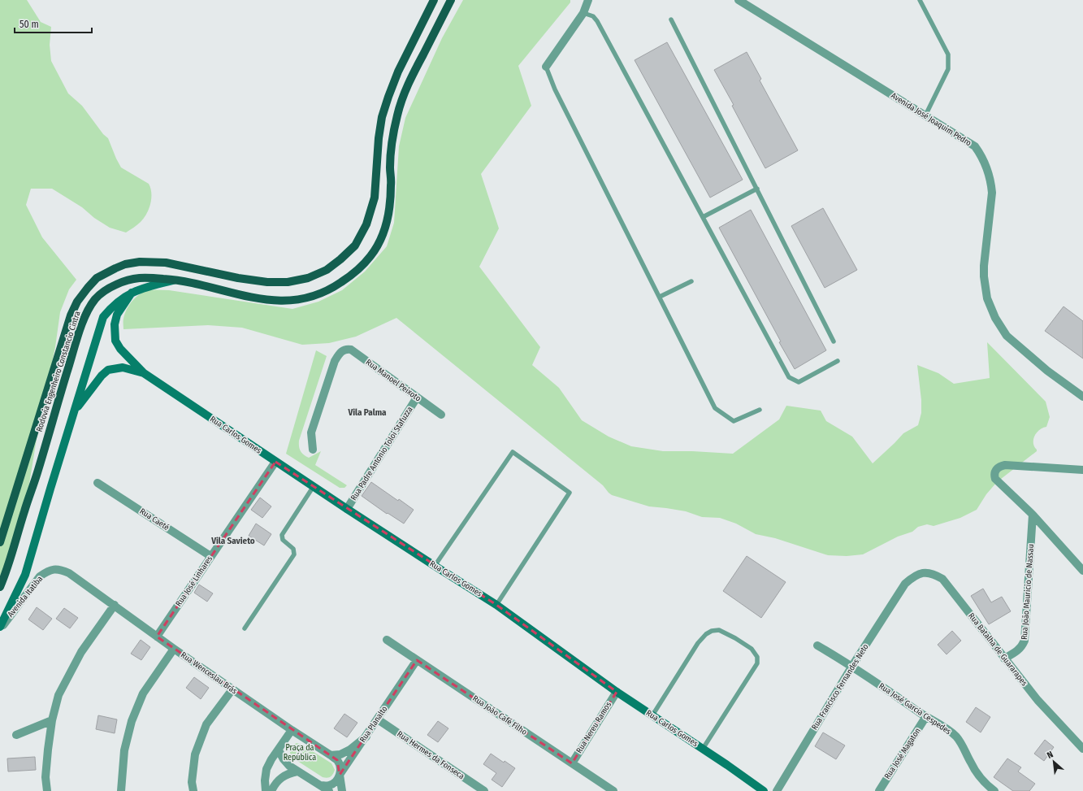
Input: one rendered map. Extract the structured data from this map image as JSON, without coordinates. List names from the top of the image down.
{
  "streets": {
    "main road": ["Rodovia Engenheiro Constancio Cintra", "Rua Carlos Gomes"],
    "street": [
      "Avenida José Joaquim Pedro",
      "Rua Manoel Peixoto",
      "Rua Padre Antonio Toloi Stafuzza",
      "Rua Caeté",
      "Rua José Linhares",
      "Rua João Mauricio de Nassau",
      "Avenida Itatiba",
      "Rua Batalha de Guararapes",
      "Rua Wenceslau Brás",
      "Rua Francisco Fernandes Neto",
      "Rua José Garcia Cespedes",
      "Rua João Café Filho",
      "Rua Planalto",
      "Rua Nereu Ramos",
      "Rua José Magaton",
      "Rua Hermes da Fonseca"
    ]
  },
  "crossings": [
    ["Rua Manoel Peixoto", "Rua Padre Antonio Toloi Stafuzza"],
    ["Rua Carlos Gomes", "Rua Padre Antonio Toloi Stafuzza"],
    ["Rua Carlos Gomes", "Rua José Linhares"],
    ["Rua Carlos Gomes", "Rua Nereu Ramos"],
    ["Rua Caeté", "Rua José Linhares"],
    ["Rua José Linhares", "Rua Wenceslau Brás"],
    ["Rua João Mauricio de Nassau", "Rua Batalha de Guararapes"],
    ["Avenida Itatiba", "Rua Wenceslau Brás"],
    ["Rua Batalha de Guararapes", "Rua Francisco Fernandes Neto"],
    ["Rua Wenceslau Brás", "Rua Planalto"],
    ["Rua Francisco Fernandes Neto", "Rua José Garcia Cespedes"],
    ["Rua José Garcia Cespedes", "Rua José Magaton"],
    ["Rua João Café Filho", "Rua Planalto"],
    ["Rua João Café Filho", "Rua Nereu Ramos"],
    ["Rua Planalto", "Rua Hermes da Fonseca"]
  ],
  "districts": ["Vila Palma", "Vila Savieto"],
  "parks": ["Praça da República"],
  "scale_bar": "50 m",
  "north": "top left"
}
